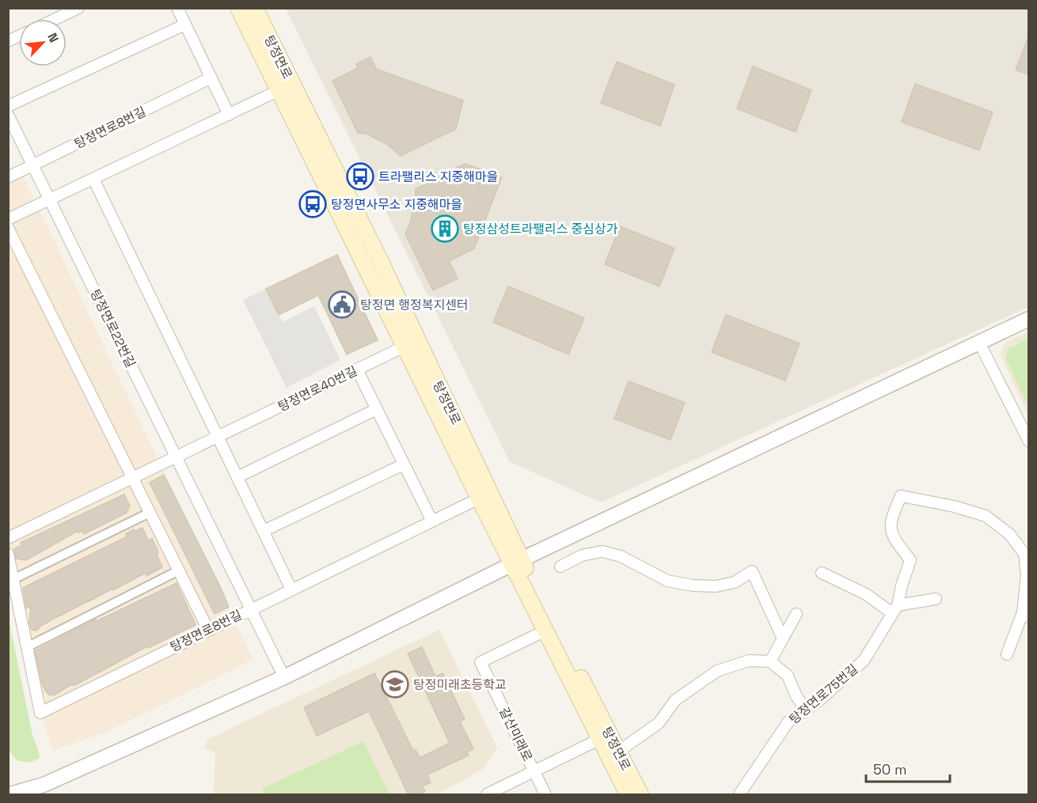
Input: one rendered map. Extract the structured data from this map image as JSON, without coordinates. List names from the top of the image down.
{
  "streets": {
    "main road": ["탕정면로"],
    "street": [
      "탕정면로8번길",
      "탕정면로22번길",
      "탕정면로40번길",
      "탕정면로75번길",
      "갈산미래로"
    ]
  },
  "crossings": [
    ["탕정면로", "탕정면로8번길"],
    ["탕정면로", "탕정면로40번길"],
    ["탕정면로", "갈산미래로"],
    ["탕정면로8번길", "탕정면로22번길"],
    ["탕정면로22번길", "탕정면로40번길"]
  ],
  "places": {
    "bus stop": ["트라팰리스 지중해마을", "탕정면사무소 지중해마을"],
    "building": ["탕정삼성트라팰리스 중심상가"],
    "public building": ["탕정면 행정복지센터"],
    "school or university": ["탕정미래초등학교"]
  },
  "scale_bar": "50 m",
  "north": "top right"
}
